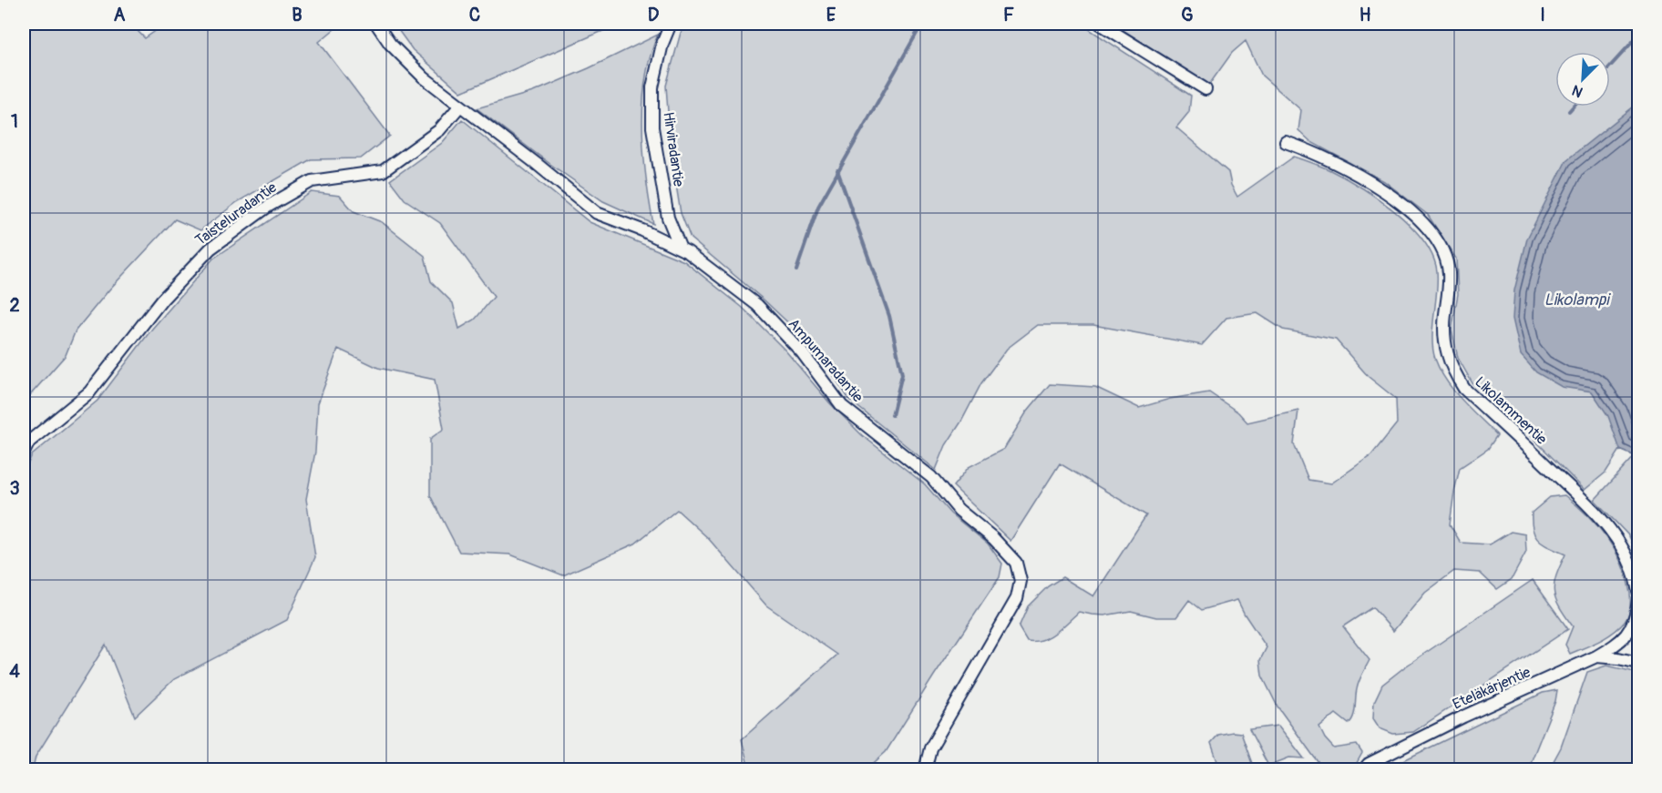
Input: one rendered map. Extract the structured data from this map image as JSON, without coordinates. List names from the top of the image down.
{
  "streets": {
    "street": [
      "Hirviradantie",
      "Taisteluradantie",
      "Ampumaradantie",
      "Likolammentie",
      "Eteläkärjentie"
    ]
  },
  "crossings": [
    ["Hirviradantie", "Ampumaradantie"],
    ["Taisteluradantie", "Ampumaradantie"]
  ],
  "water": ["Likolampi"],
  "north": "bottom left",
  "grid": {
    "columns": [
      "A",
      "B",
      "C",
      "D",
      "E",
      "F",
      "G",
      "H",
      "I"
    ],
    "rows": [
      "1",
      "2",
      "3",
      "4"
    ]
  }
}
